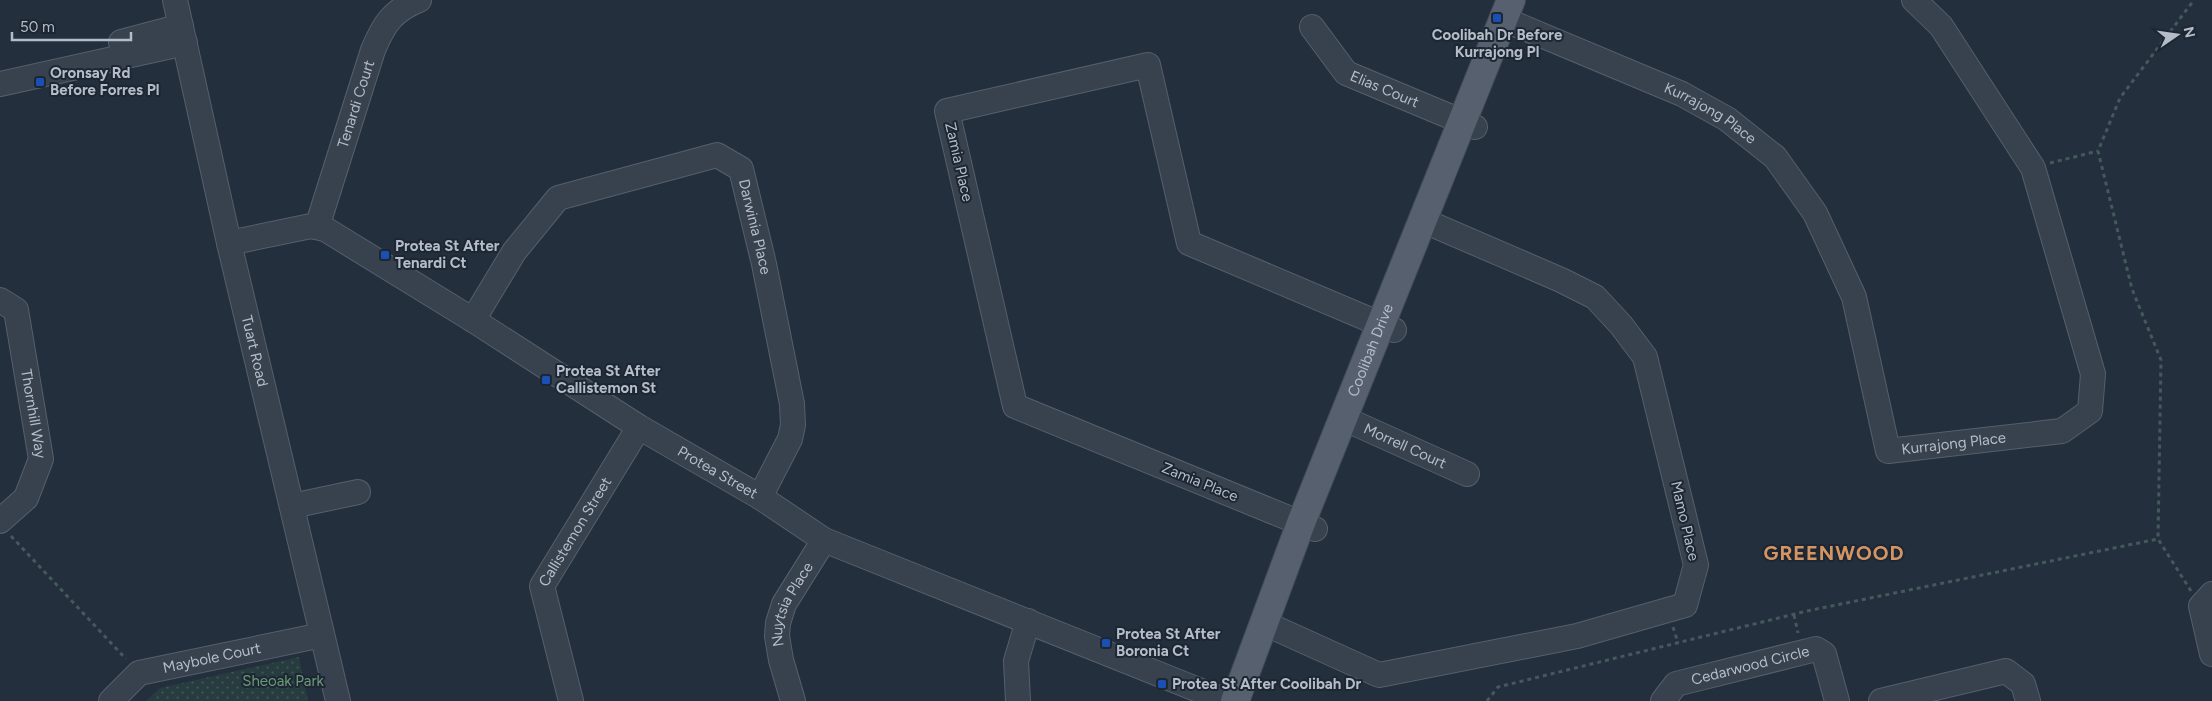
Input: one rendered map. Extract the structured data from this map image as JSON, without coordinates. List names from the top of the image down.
{
  "streets": {
    "main road": ["Coolibah Drive"],
    "street": [
      "Elias Court",
      "Tenardi Court",
      "Kurrajong Place",
      "Zamia Place",
      "Darwinia Place",
      "Tuart Road",
      "Thornhill Way",
      "Morrell Court",
      "Protea Street",
      "Mamo Place",
      "Callistemon Street",
      "Nuytsia Place",
      "Maybole Court",
      "Cedarwood Circle"
    ]
  },
  "crossings": [
    ["Elias Court", "Coolibah Drive"],
    ["Tenardi Court", "Protea Street"],
    ["Kurrajong Place", "Coolibah Drive"],
    ["Zamia Place", "Coolibah Drive"],
    ["Darwinia Place", "Protea Street"],
    ["Coolibah Drive", "Morrell Court"],
    ["Coolibah Drive", "Mamo Place"],
    ["Tuart Road", "Maybole Court"],
    ["Protea Street", "Callistemon Street"],
    ["Protea Street", "Nuytsia Place"]
  ],
  "districts": ["GREENWOOD"],
  "parks": ["Sheoak Park"],
  "places": {
    "transit": [
      "Coolibah Dr Before Kurrajong Pl",
      "Oronsay Rd Before Forres Pl",
      "Protea St After Tenardi Ct",
      "Protea St After Callistemon St",
      "Protea St After Boronia Ct",
      "Protea St After Coolibah Dr"
    ]
  },
  "scale_bar": "50 m",
  "north": "right"
}
